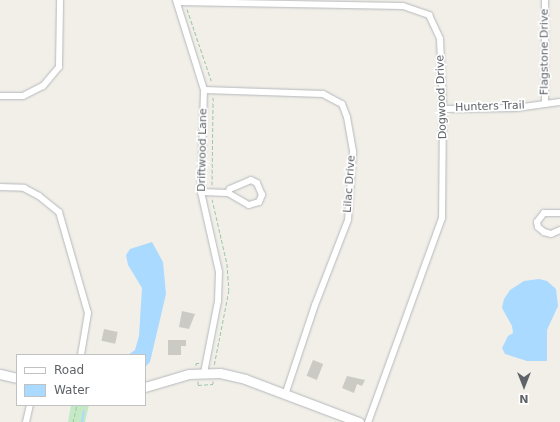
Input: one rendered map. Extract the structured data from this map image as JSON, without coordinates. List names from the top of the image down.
{
  "streets": {
    "street": [
      "Flagstone Drive",
      "Dogwood Drive",
      "Hunters Trail",
      "Driftwood Lane",
      "Lilac Drive"
    ]
  },
  "crossings": [
    ["Flagstone Drive", "Hunters Trail"],
    ["Dogwood Drive", "Hunters Trail"],
    ["Dogwood Drive", "Driftwood Lane"],
    ["Driftwood Lane", "Lilac Drive"]
  ],
  "legend": ["Road", "Water"],
  "north": "bottom"
}
